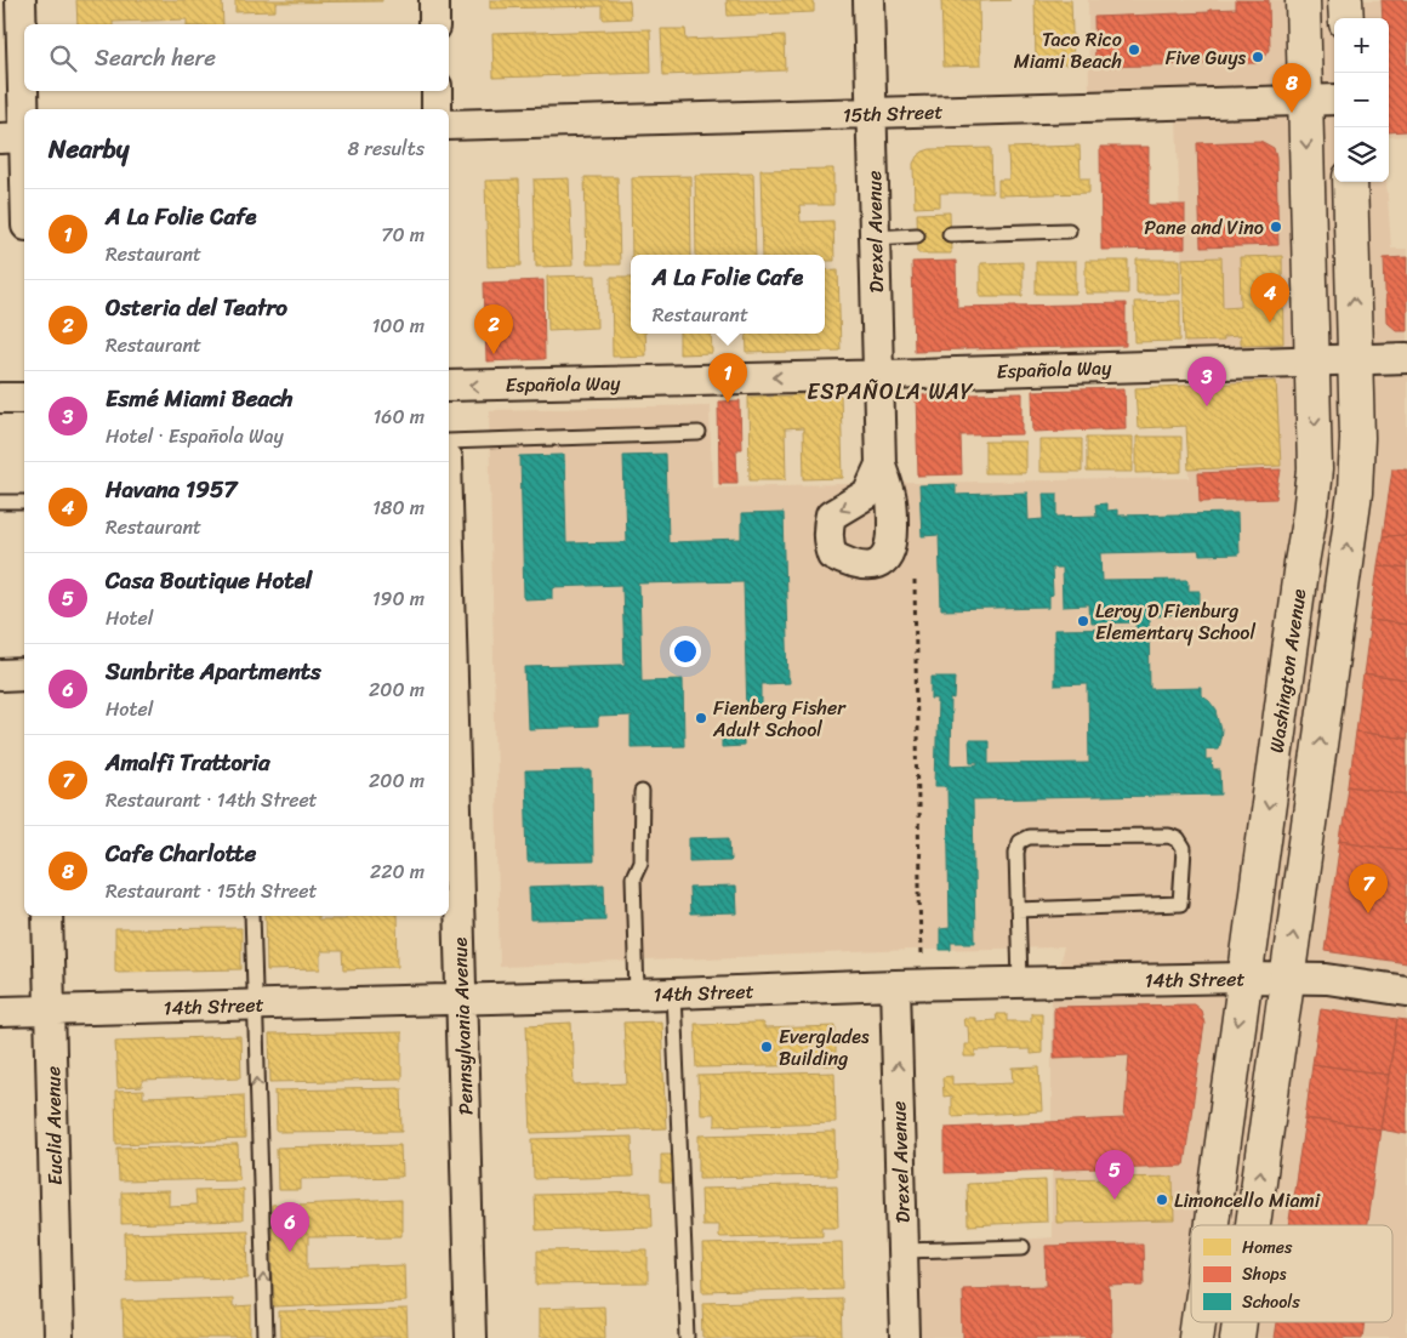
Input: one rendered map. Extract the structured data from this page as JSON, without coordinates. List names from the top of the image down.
{
  "streets": {
    "main road": ["Washington Avenue"],
    "street": [
      "15th Street",
      "Drexel Avenue",
      "Española Way",
      "14th Street",
      "Pennsylvania Avenue",
      "Euclid Avenue"
    ]
  },
  "crossings": [
    ["15th Street", "Drexel Avenue"],
    ["15th Street", "Washington Avenue"],
    ["Drexel Avenue", "Española Way"],
    ["Drexel Avenue", "14th Street"],
    ["Española Way", "Washington Avenue"],
    ["Washington Avenue", "14th Street"],
    ["14th Street", "Pennsylvania Avenue"],
    ["14th Street", "Euclid Avenue"]
  ],
  "one_way": ["Española Way"],
  "districts": ["ESPAÑOLA WAY"],
  "places": [
    "Taco Rico Miami Beach",
    "Five Guys",
    "Pane and Vino",
    "Leroy D Fienburg Elementary School",
    "Fienberg Fisher Adult School",
    "Everglades Building",
    "Limoncello Miami"
  ],
  "legend": ["Homes", "Shops", "Schools"],
  "page": {
    "map_buttons": ["+", "−"],
    "search": "Search here",
    "pins": [
      "8",
      "4",
      "2",
      "1",
      "3",
      "7",
      "5",
      "6"
    ],
    "heading": ["Nearby", "8 results"],
    "list": [
      {
        "mark": "1",
        "name": "A La Folie Cafe",
        "note": "Restaurant",
        "value": "70 m"
      },
      {
        "mark": "2",
        "name": "Osteria del Teatro",
        "note": "Restaurant",
        "value": "100 m"
      },
      {
        "mark": "3",
        "name": "Esmé Miami Beach",
        "note": "Hotel · Española Way",
        "value": "160 m"
      },
      {
        "mark": "4",
        "name": "Havana 1957",
        "note": "Restaurant",
        "value": "180 m"
      },
      {
        "mark": "5",
        "name": "Casa Boutique Hotel",
        "note": "Hotel",
        "value": "190 m"
      },
      {
        "mark": "6",
        "name": "Sunbrite Apartments",
        "note": "Hotel",
        "value": "200 m"
      },
      {
        "mark": "7",
        "name": "Amalfi Trattoria",
        "note": "Restaurant · 14th Street",
        "value": "200 m"
      },
      {
        "mark": "8",
        "name": "Cafe Charlotte",
        "note": "Restaurant · 15th Street",
        "value": "220 m"
      }
    ],
    "popup": ["A La Folie Cafe", "Restaurant"]
  }
}
